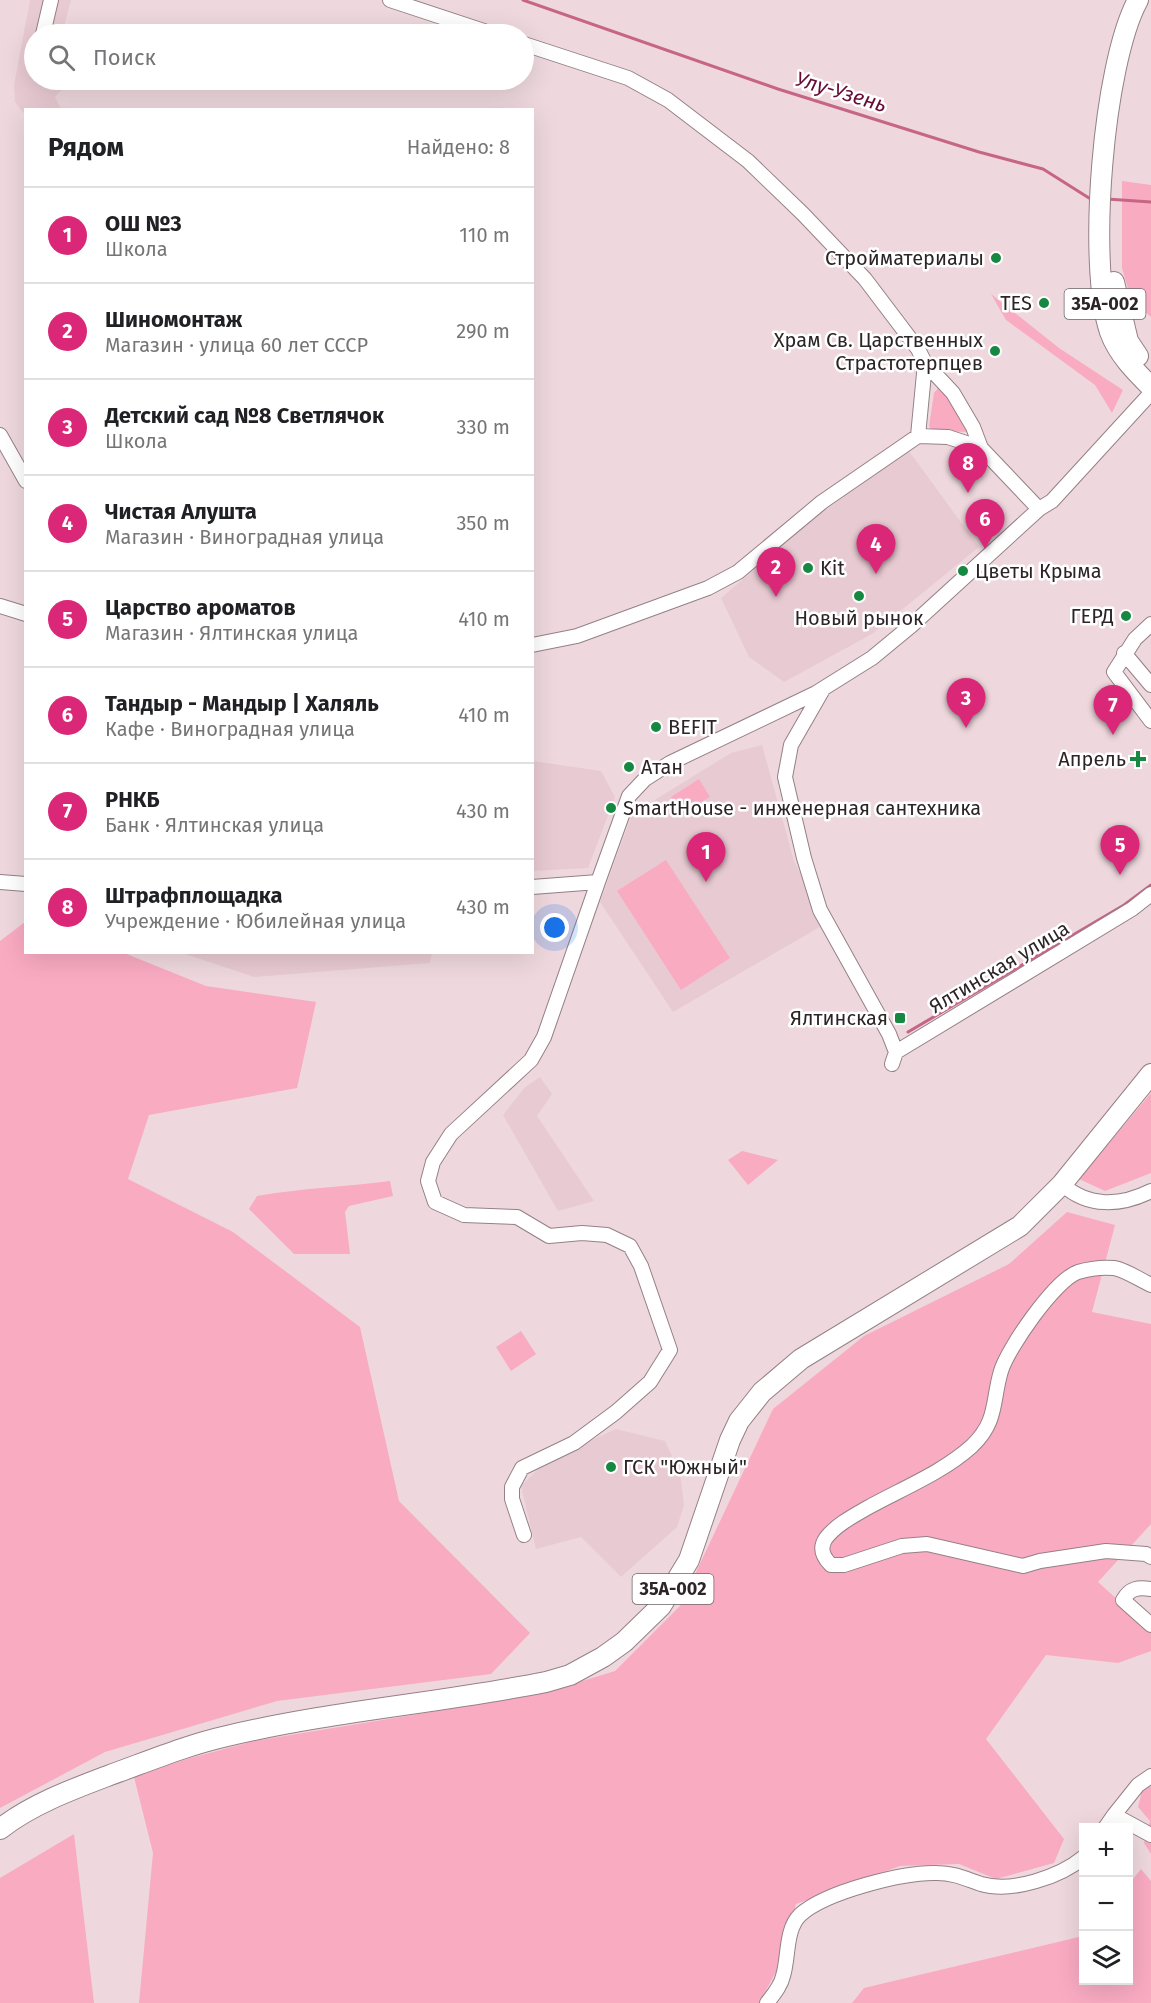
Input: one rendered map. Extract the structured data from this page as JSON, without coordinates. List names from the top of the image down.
{
  "streets": {
    "highway": ["35А-002"],
    "street": ["Ялтинская улица"]
  },
  "water": ["Улу-Узень"],
  "places": {
    "other": [
      "Стройматериалы",
      "TES",
      "Храм Св. Царственных Страстотерпцев",
      "Kit",
      "Цветы Крыма",
      "Новый рынок",
      "ГЕРД",
      "BEFIT",
      "Атан",
      "SmartHouse - инженерная сантехника",
      "ГСК \"Южный\""
    ],
    "health": ["Апрель"],
    "transit": ["Ялтинская"]
  },
  "page": {
    "search": "Поиск",
    "heading": ["Рядом", "Найдено: 8"],
    "list": [
      {
        "mark": "1",
        "name": "ОШ №3",
        "note": "Школа",
        "value": "110 m"
      },
      {
        "mark": "2",
        "name": "Шиномонтаж",
        "note": "Магазин · улица 60 лет СССР",
        "value": "290 m"
      },
      {
        "mark": "3",
        "name": "Детский сад №8 Светлячок",
        "note": "Школа",
        "value": "330 m"
      },
      {
        "mark": "4",
        "name": "Чистая Алушта",
        "note": "Магазин · Виноградная улица",
        "value": "350 m"
      },
      {
        "mark": "5",
        "name": "Царство ароматов",
        "note": "Магазин · Ялтинская улица",
        "value": "410 m"
      },
      {
        "mark": "6",
        "name": "Тандыр - Мандыр | Халяль",
        "note": "Кафе · Виноградная улица",
        "value": "410 m"
      },
      {
        "mark": "7",
        "name": "РНКБ",
        "note": "Банк · Ялтинская улица",
        "value": "430 m"
      },
      {
        "mark": "8",
        "name": "Штрафплощадка",
        "note": "Учреждение · Юбилейная улица",
        "value": "430 m"
      }
    ],
    "pins": [
      "8",
      "6",
      "4",
      "2",
      "3",
      "7",
      "5",
      "1"
    ],
    "map_buttons": ["+", "−"]
  }
}
